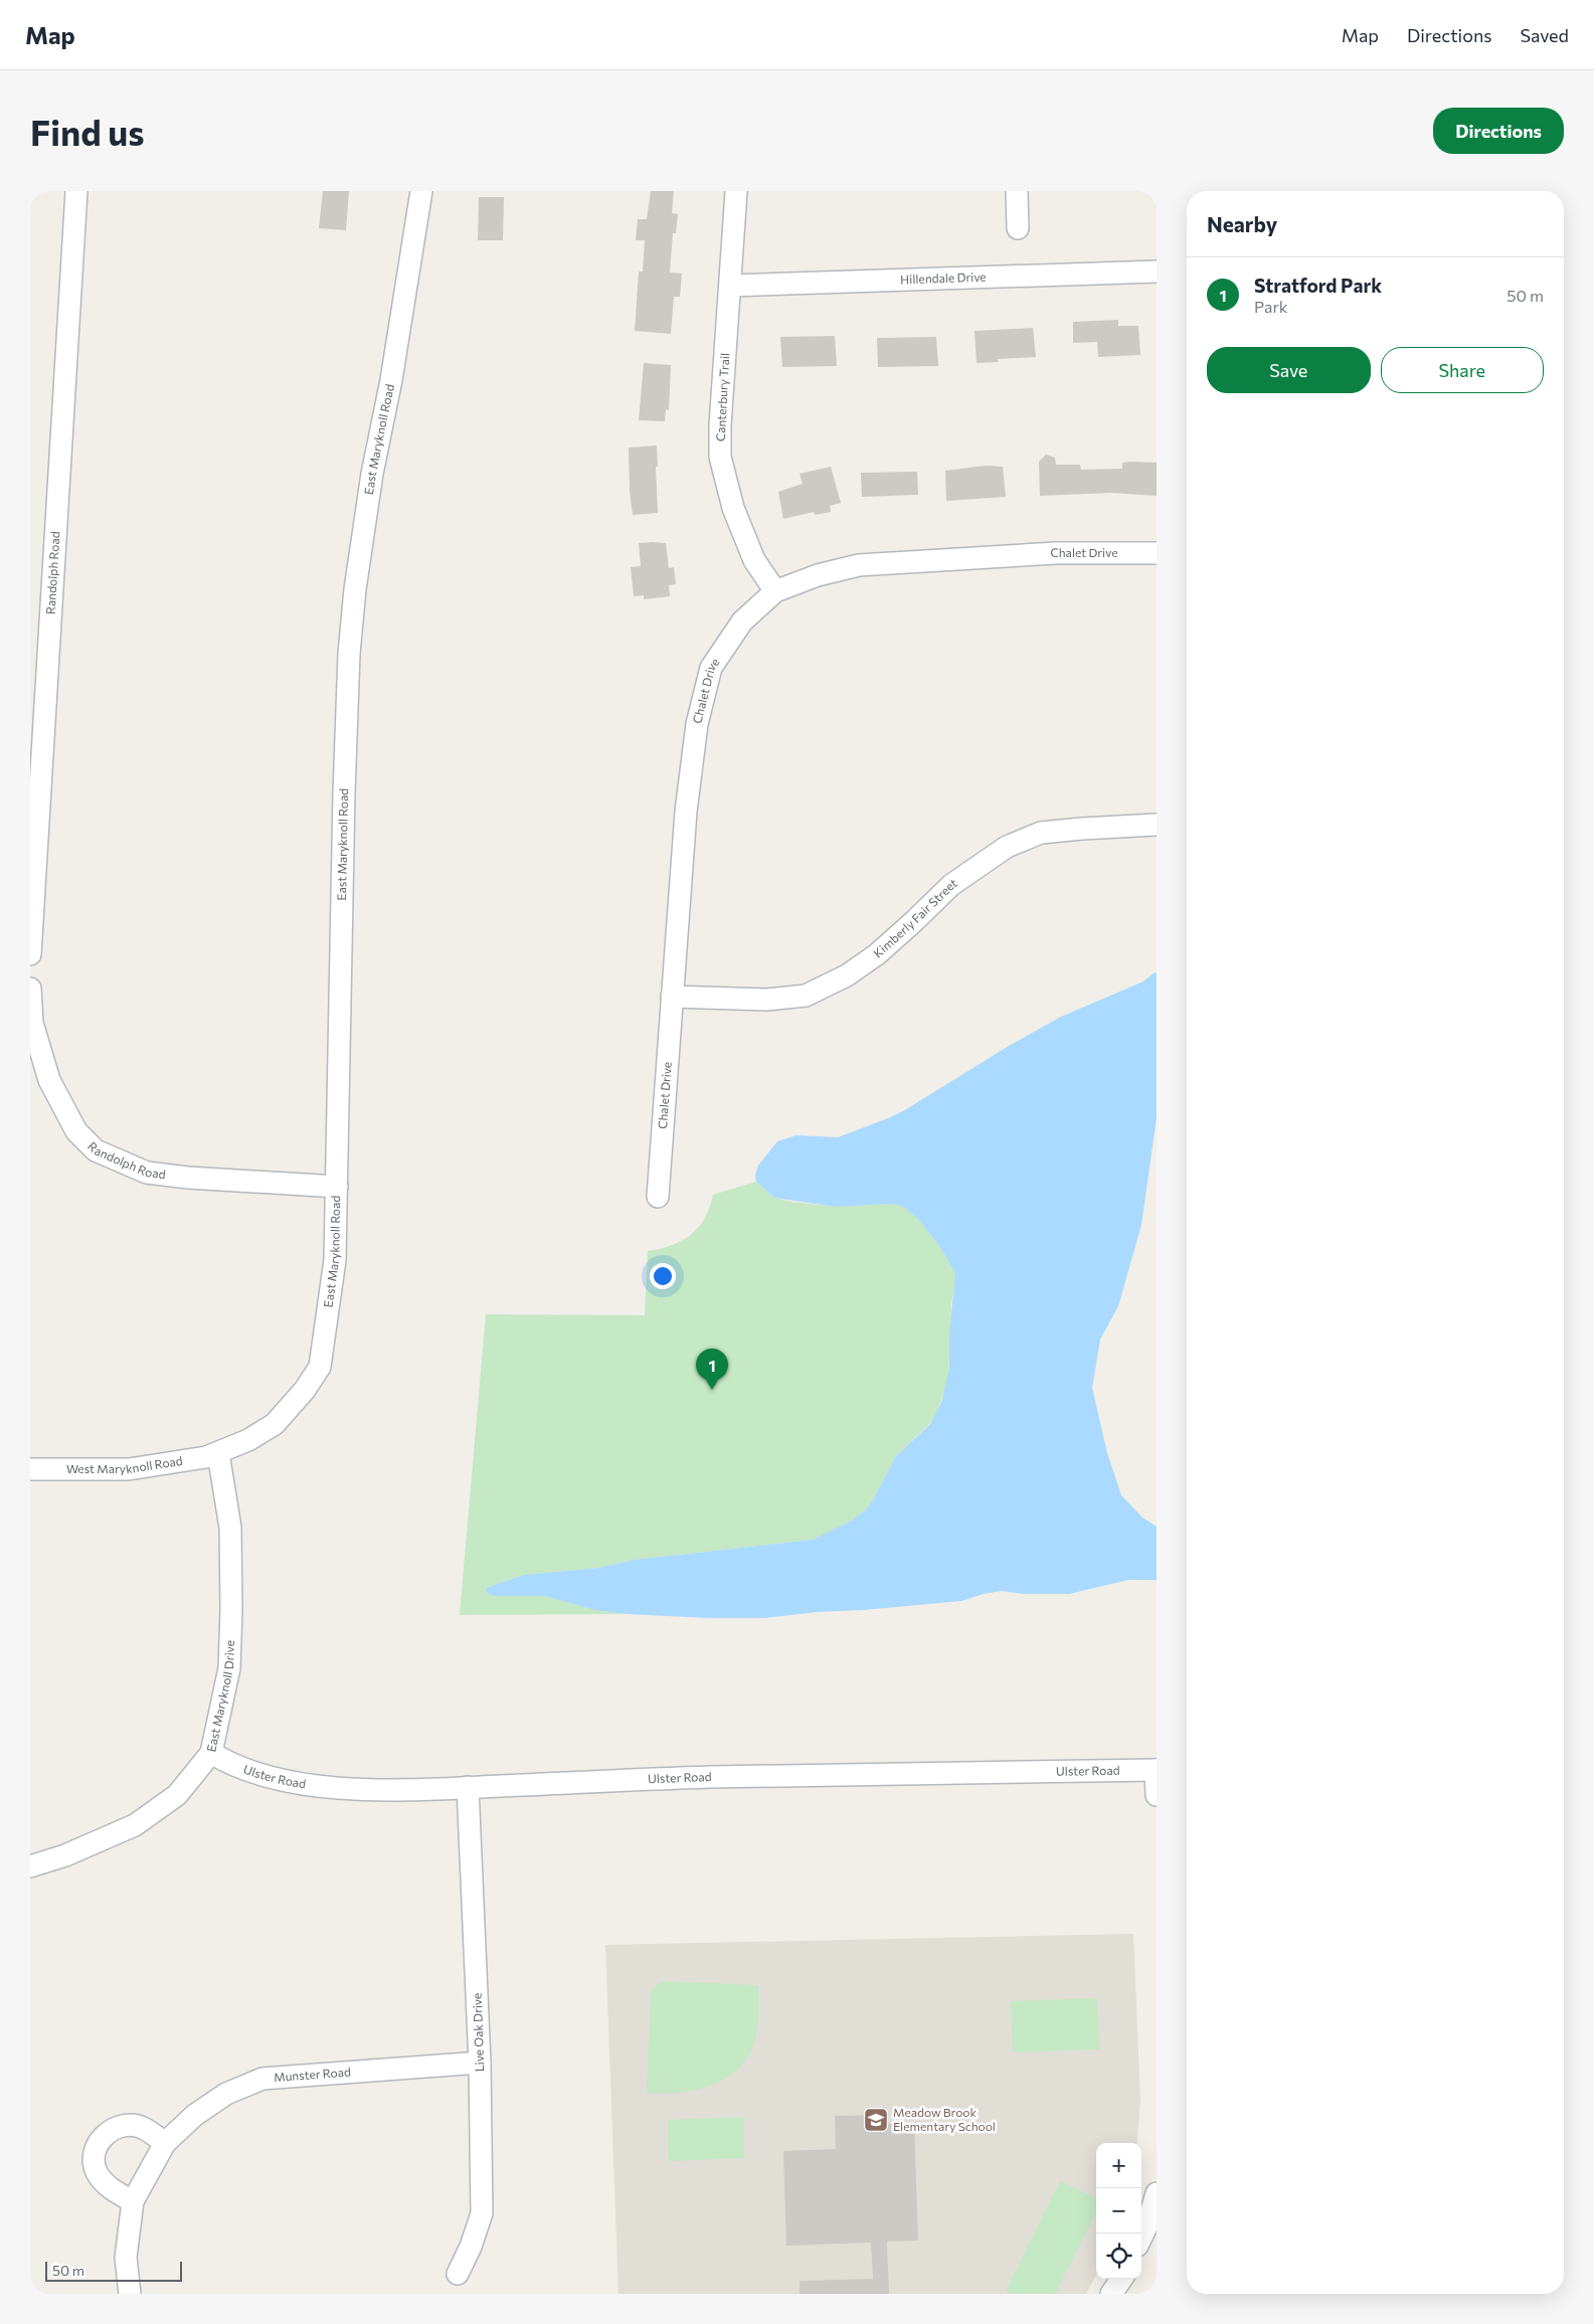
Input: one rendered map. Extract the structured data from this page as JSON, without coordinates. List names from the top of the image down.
{
  "streets": {
    "street": [
      "Hillendale Drive",
      "Canterbury Trail",
      "East Maryknoll Road",
      "Chalet Drive",
      "Randolph Road",
      "Kimberly Fair Street",
      "West Maryknoll Road",
      "East Maryknoll Drive",
      "Ulster Road",
      "Live Oak Drive",
      "Munster Road"
    ]
  },
  "crossings": [
    ["Hillendale Drive", "Canterbury Trail"],
    ["Canterbury Trail", "Chalet Drive"],
    ["East Maryknoll Road", "Randolph Road"],
    ["East Maryknoll Road", "West Maryknoll Road"],
    ["East Maryknoll Road", "East Maryknoll Drive"],
    ["Chalet Drive", "Kimberly Fair Street"],
    ["West Maryknoll Road", "East Maryknoll Drive"],
    ["East Maryknoll Drive", "Ulster Road"],
    ["Ulster Road", "Live Oak Drive"],
    ["Live Oak Drive", "Munster Road"]
  ],
  "places": {
    "school or university": ["Meadow Brook Elementary School"]
  },
  "scale_bar": "50 m",
  "page": {
    "header": "Map",
    "nav": ["Map", "Directions", "Saved"],
    "buttons": [
      "Directions",
      ["Save", "Share"]
    ],
    "title": "Find us",
    "heading": "Nearby",
    "list": [
      {
        "mark": "1",
        "name": "Stratford Park",
        "note": "Park",
        "value": "50 m"
      }
    ],
    "pins": "1",
    "map_buttons": ["+", "−"],
    "scale": "50 m"
  }
}
